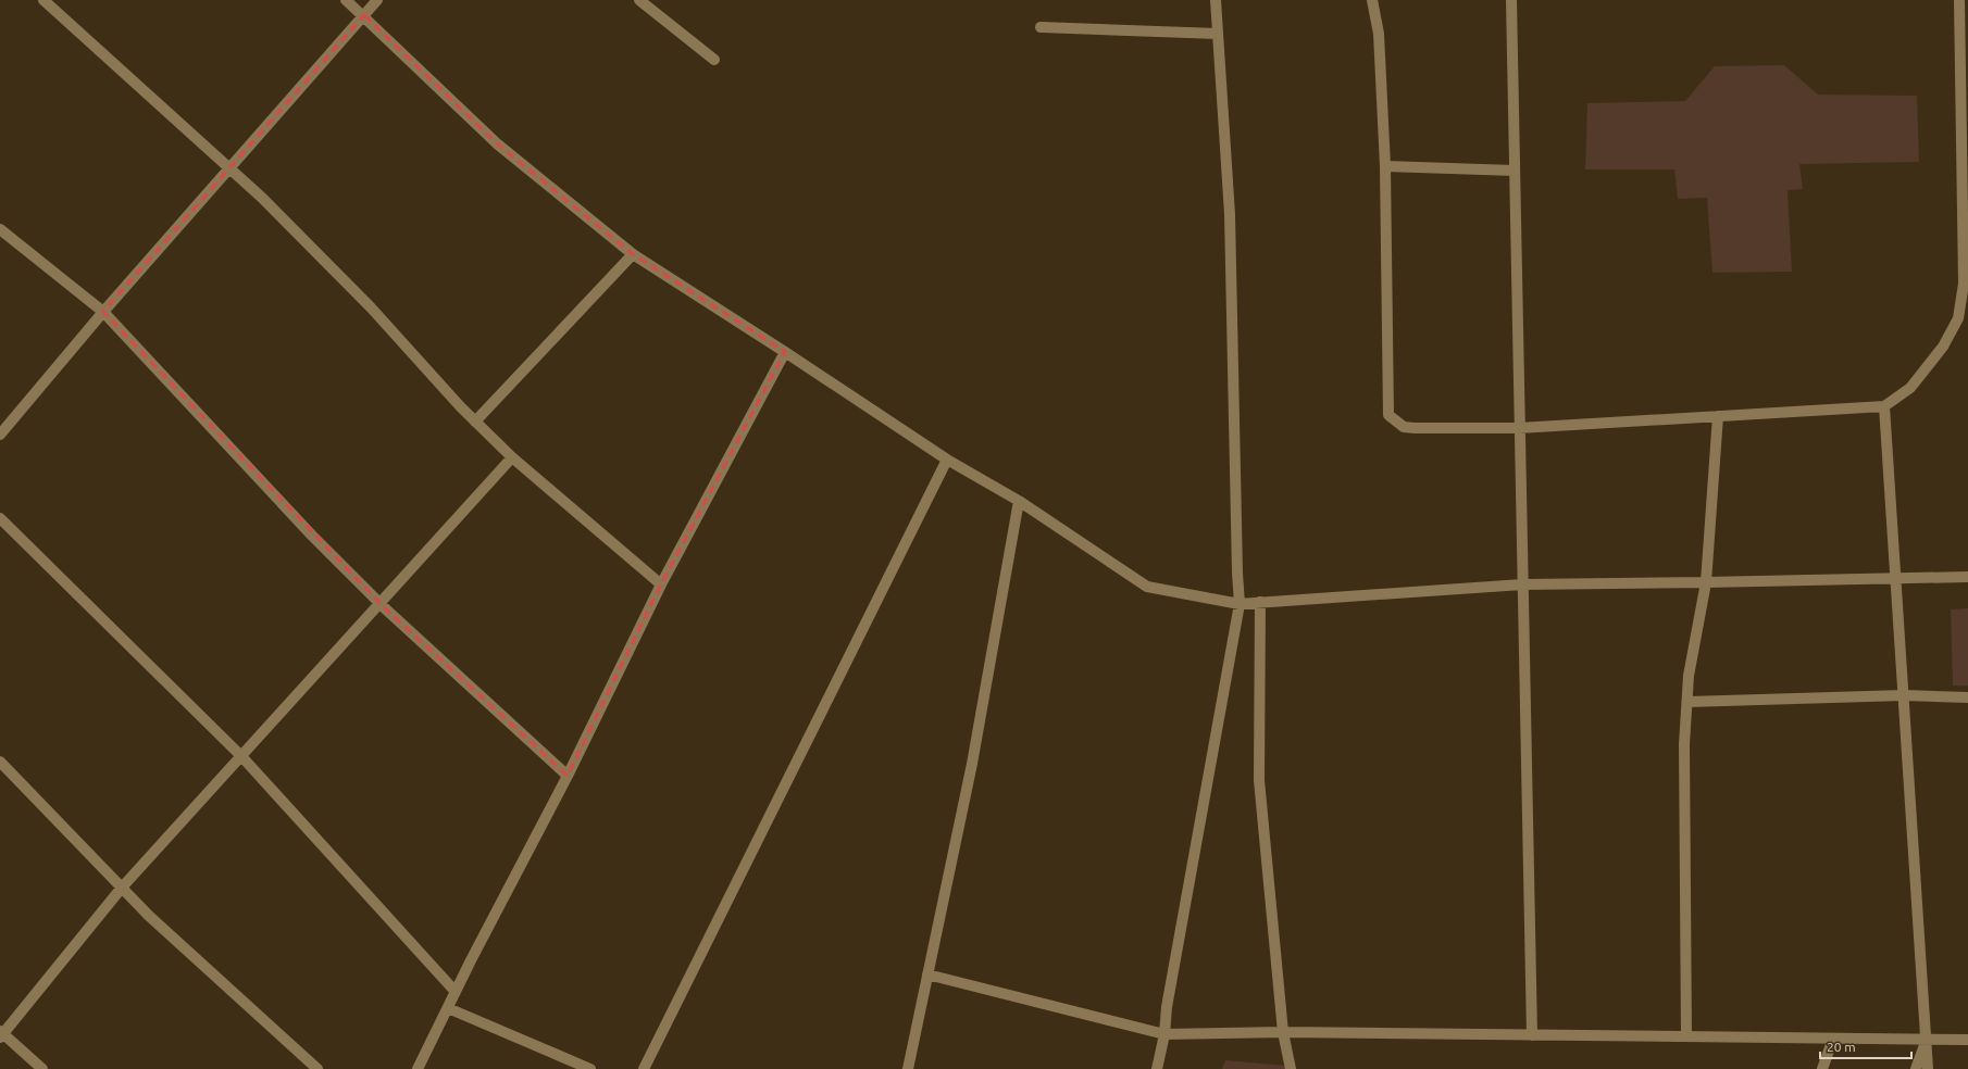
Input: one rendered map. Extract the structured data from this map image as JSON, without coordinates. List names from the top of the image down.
{
  "scale_bar": "20 m"
}
